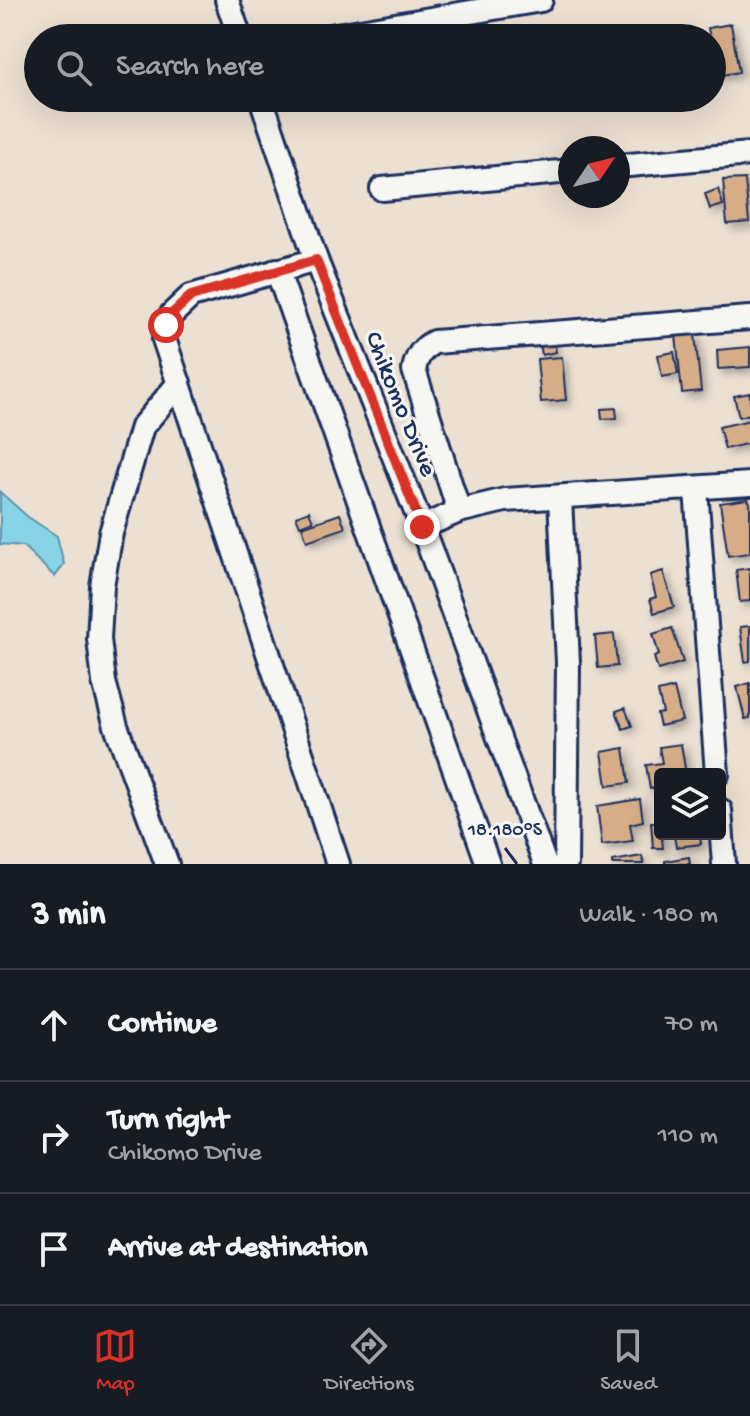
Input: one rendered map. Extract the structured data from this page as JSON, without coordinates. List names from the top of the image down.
{
  "streets": {
    "street": ["Chikomo Drive"]
  },
  "north": "top right",
  "page": {
    "search": "Search here",
    "heading": ["3 min", "Walk · 180 m"],
    "list": [
      ["Continue", "70 m"],
      ["Turn right", "Chikomo Drive", "110 m"],
      "Arrive at destination"
    ],
    "nav": ["Map", "Directions", "Saved"]
  },
  "coordinates": ["18.180°S"]
}
